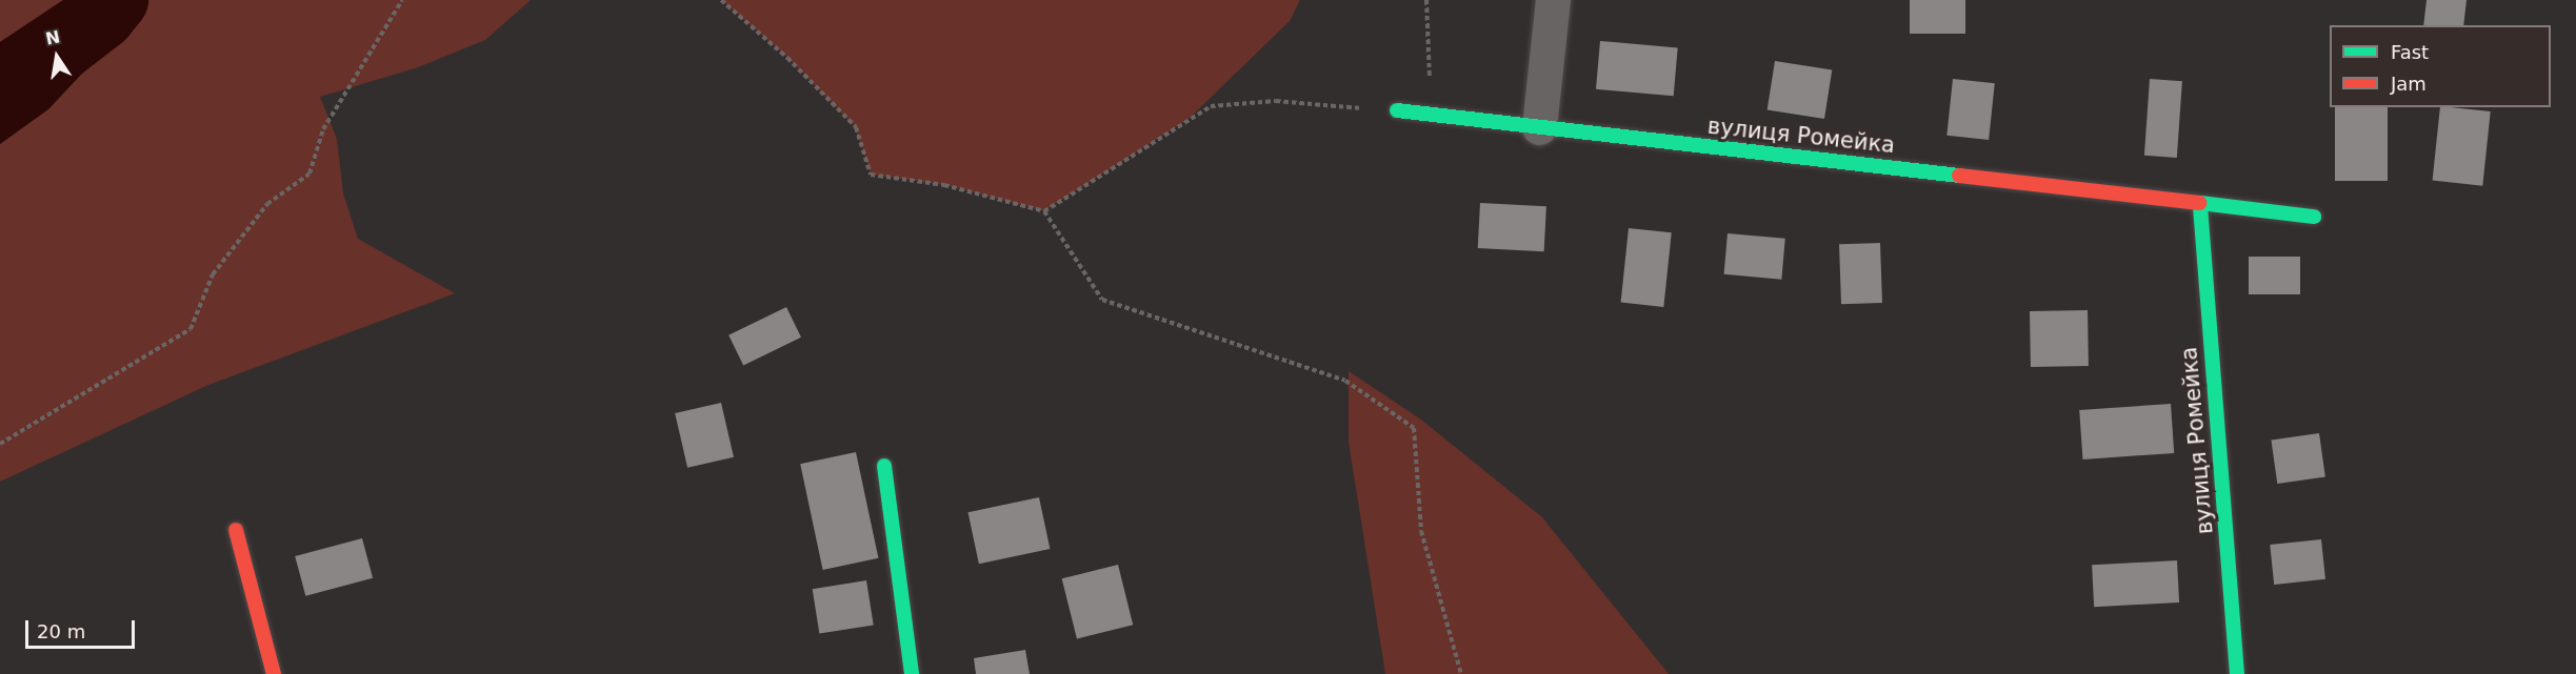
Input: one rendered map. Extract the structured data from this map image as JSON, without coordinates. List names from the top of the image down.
{
  "streets": {
    "street": ["вулиця Ромейка"]
  },
  "legend": ["Fast", "Jam"],
  "scale_bar": "20 m",
  "north": "top"
}
